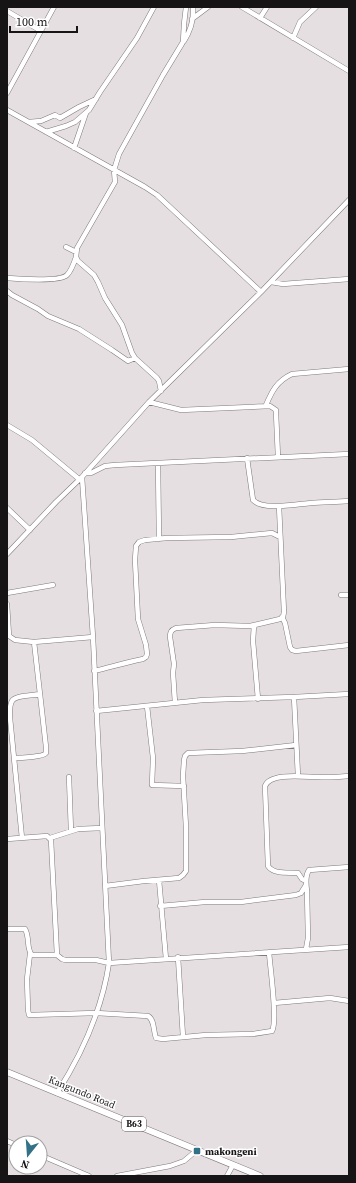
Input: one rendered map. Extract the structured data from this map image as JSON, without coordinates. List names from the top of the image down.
{
  "streets": {
    "highway": ["Kangundo Road", "B63"]
  },
  "places": {
    "transit": ["makongeni"]
  },
  "scale_bar": "100 m",
  "north": "bottom"
}
